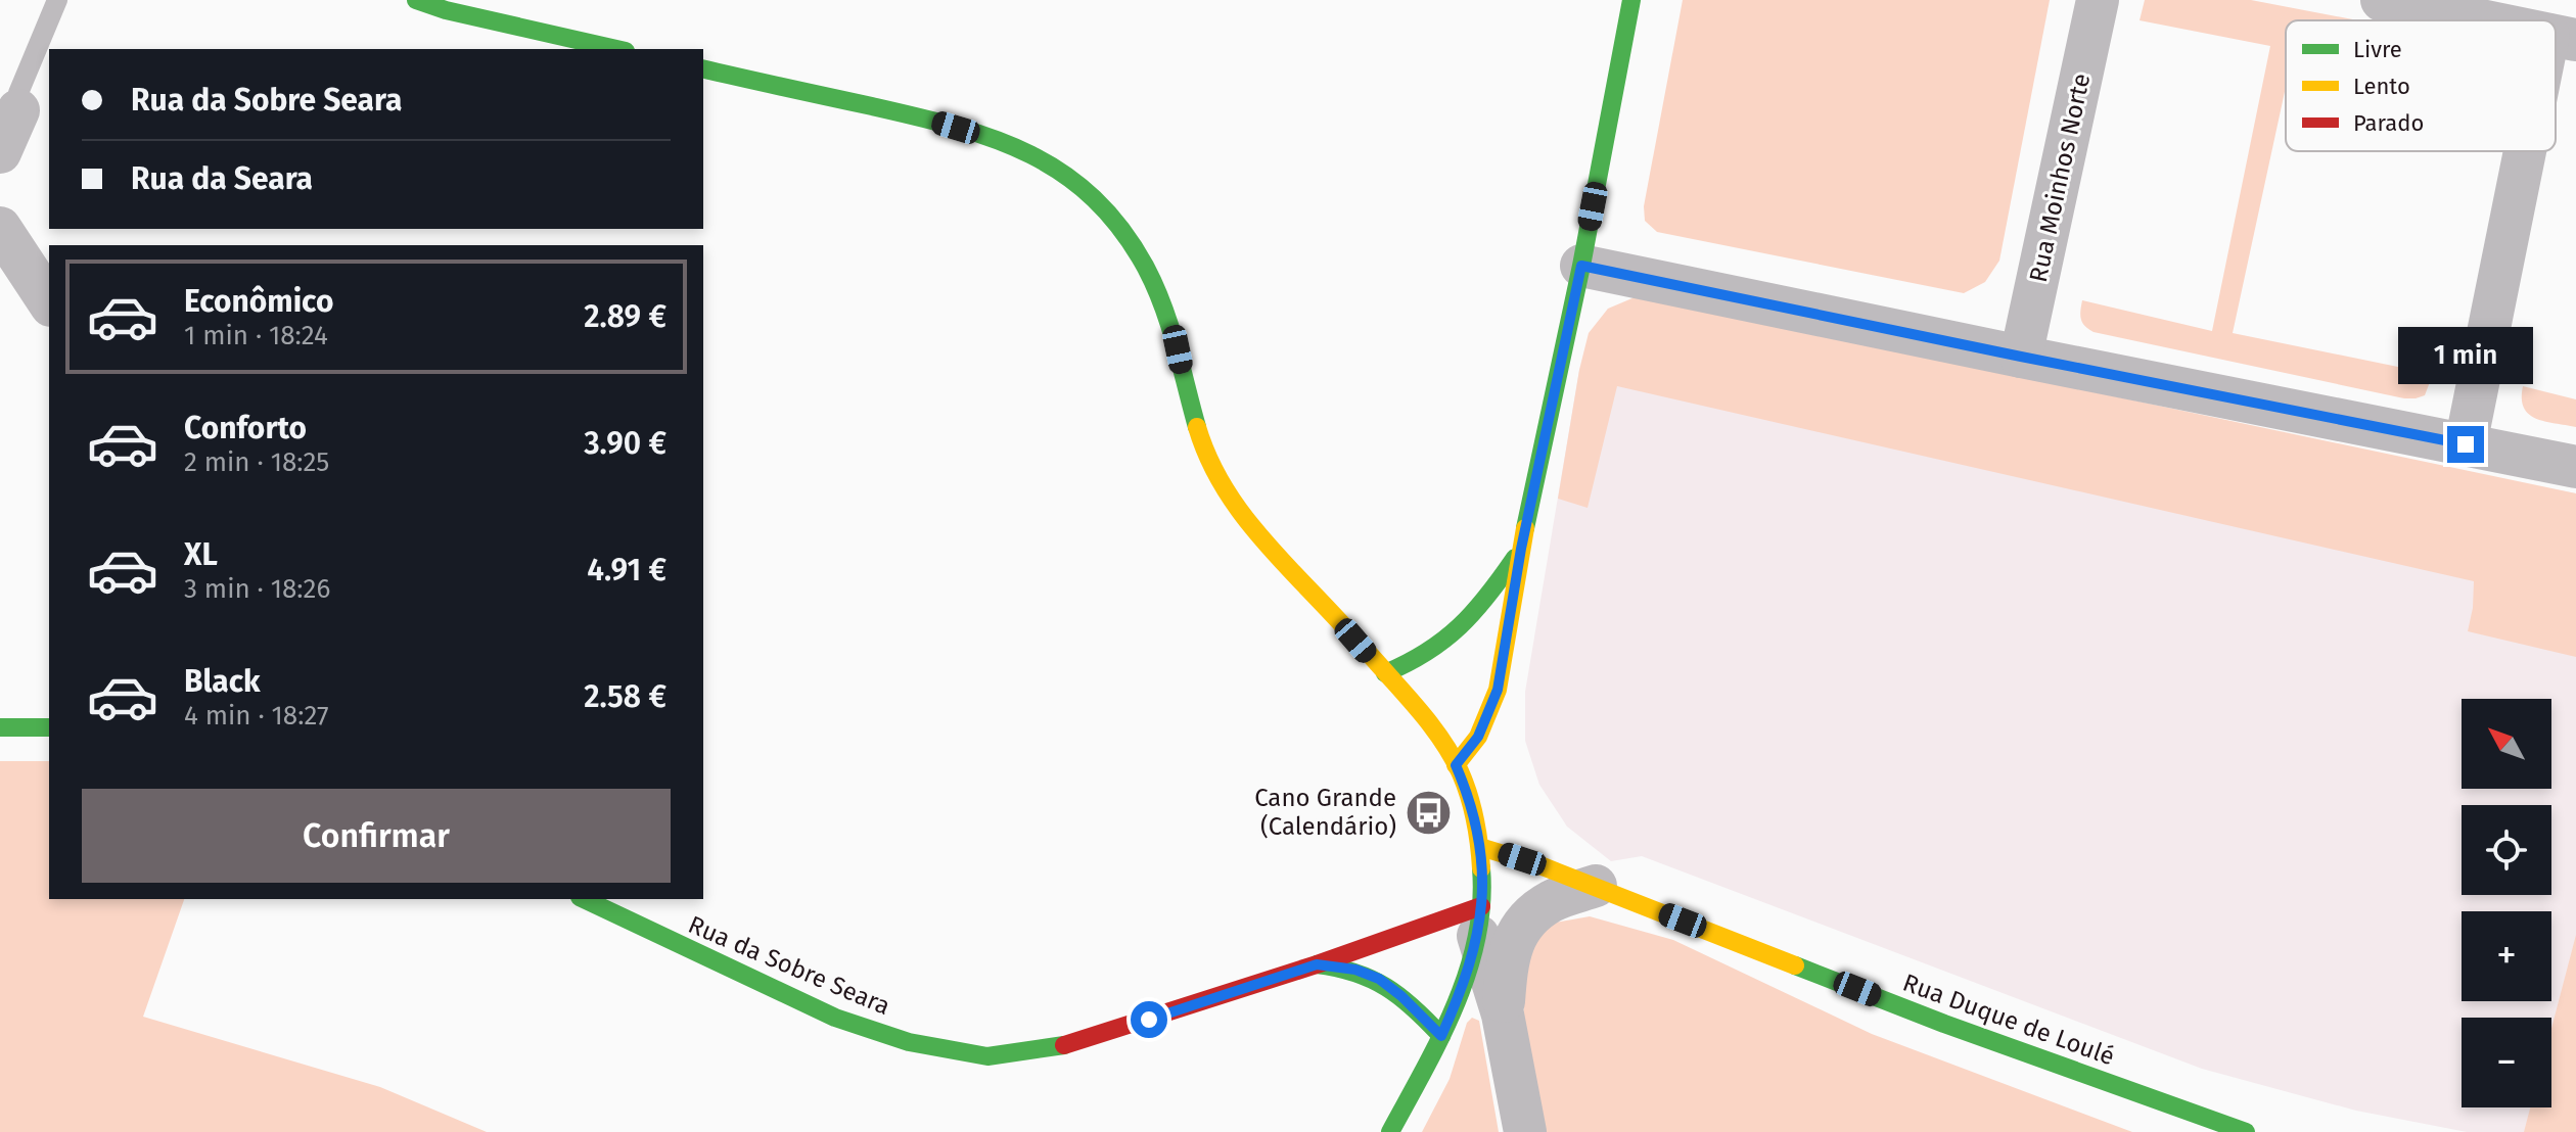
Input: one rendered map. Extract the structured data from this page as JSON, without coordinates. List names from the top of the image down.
{
  "streets": {
    "street": ["Rua Moinhos Norte", "Rua da Sobre Seara", "Rua Duque de Loulé"]
  },
  "places": {
    "bus stop": ["Cano Grande (Calendário)"]
  },
  "legend": ["Livre", "Lento", "Parado"],
  "north": "top left",
  "page": {
    "banner": ["Rua da Sobre Seara", "Rua da Seara"],
    "list": [
      {
        "name": "Econômico",
        "note": "1 min · 18:24",
        "value": "2.89 €"
      },
      {
        "name": "Conforto",
        "note": "2 min · 18:25",
        "value": "3.90 €"
      },
      {
        "name": "XL",
        "note": "3 min · 18:26",
        "value": "4.91 €"
      },
      {
        "name": "Black",
        "note": "4 min · 18:27",
        "value": "2.58 €"
      }
    ],
    "bubble": "1 min",
    "map_buttons": ["+", "−"],
    "buttons": "Confirmar"
  }
}
